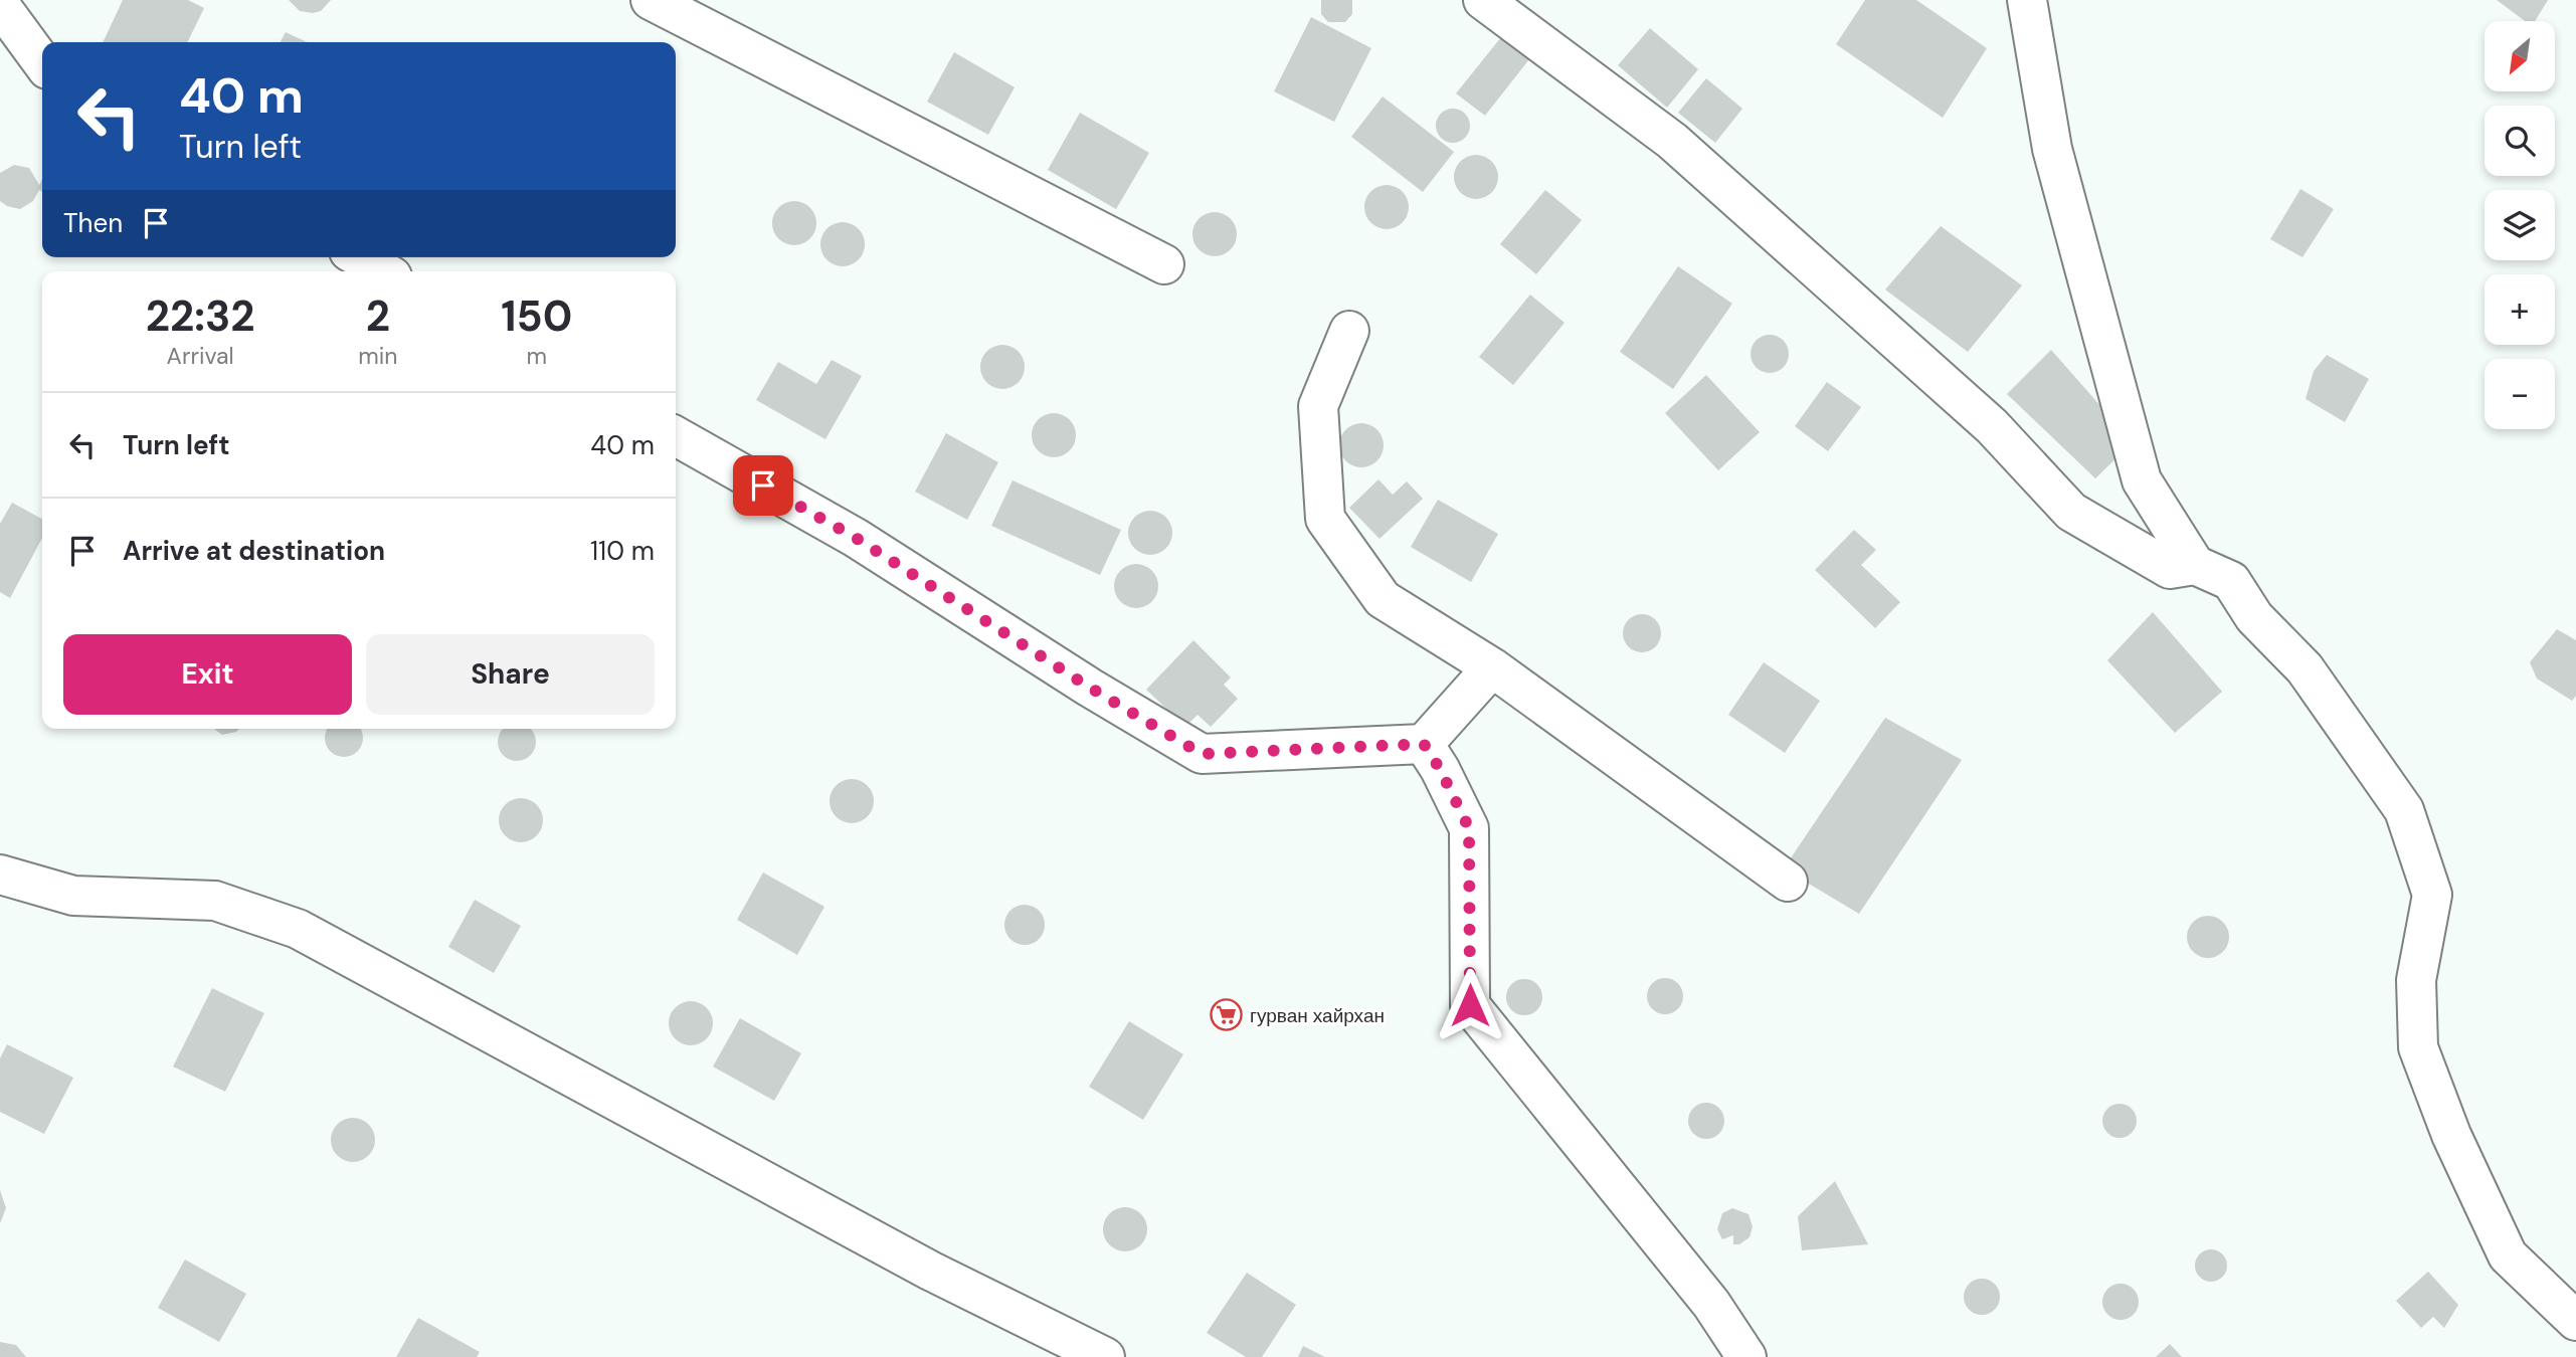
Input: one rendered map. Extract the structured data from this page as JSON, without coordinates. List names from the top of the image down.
{
  "places": {
    "supermarket": ["гурван хайрхан"]
  },
  "north": "bottom left",
  "page": {
    "map_buttons": ["+", "−"],
    "turn": ["40 m", "Turn left"],
    "then": "Then",
    "eta": [
      "22:32",
      "Arrival",
      "2",
      "min",
      "150",
      "m"
    ],
    "list": [
      {
        "name": "Turn left",
        "value": "40 m"
      },
      {
        "name": "Arrive at destination",
        "value": "110 m"
      }
    ],
    "buttons": ["Exit", "Share"]
  }
}
